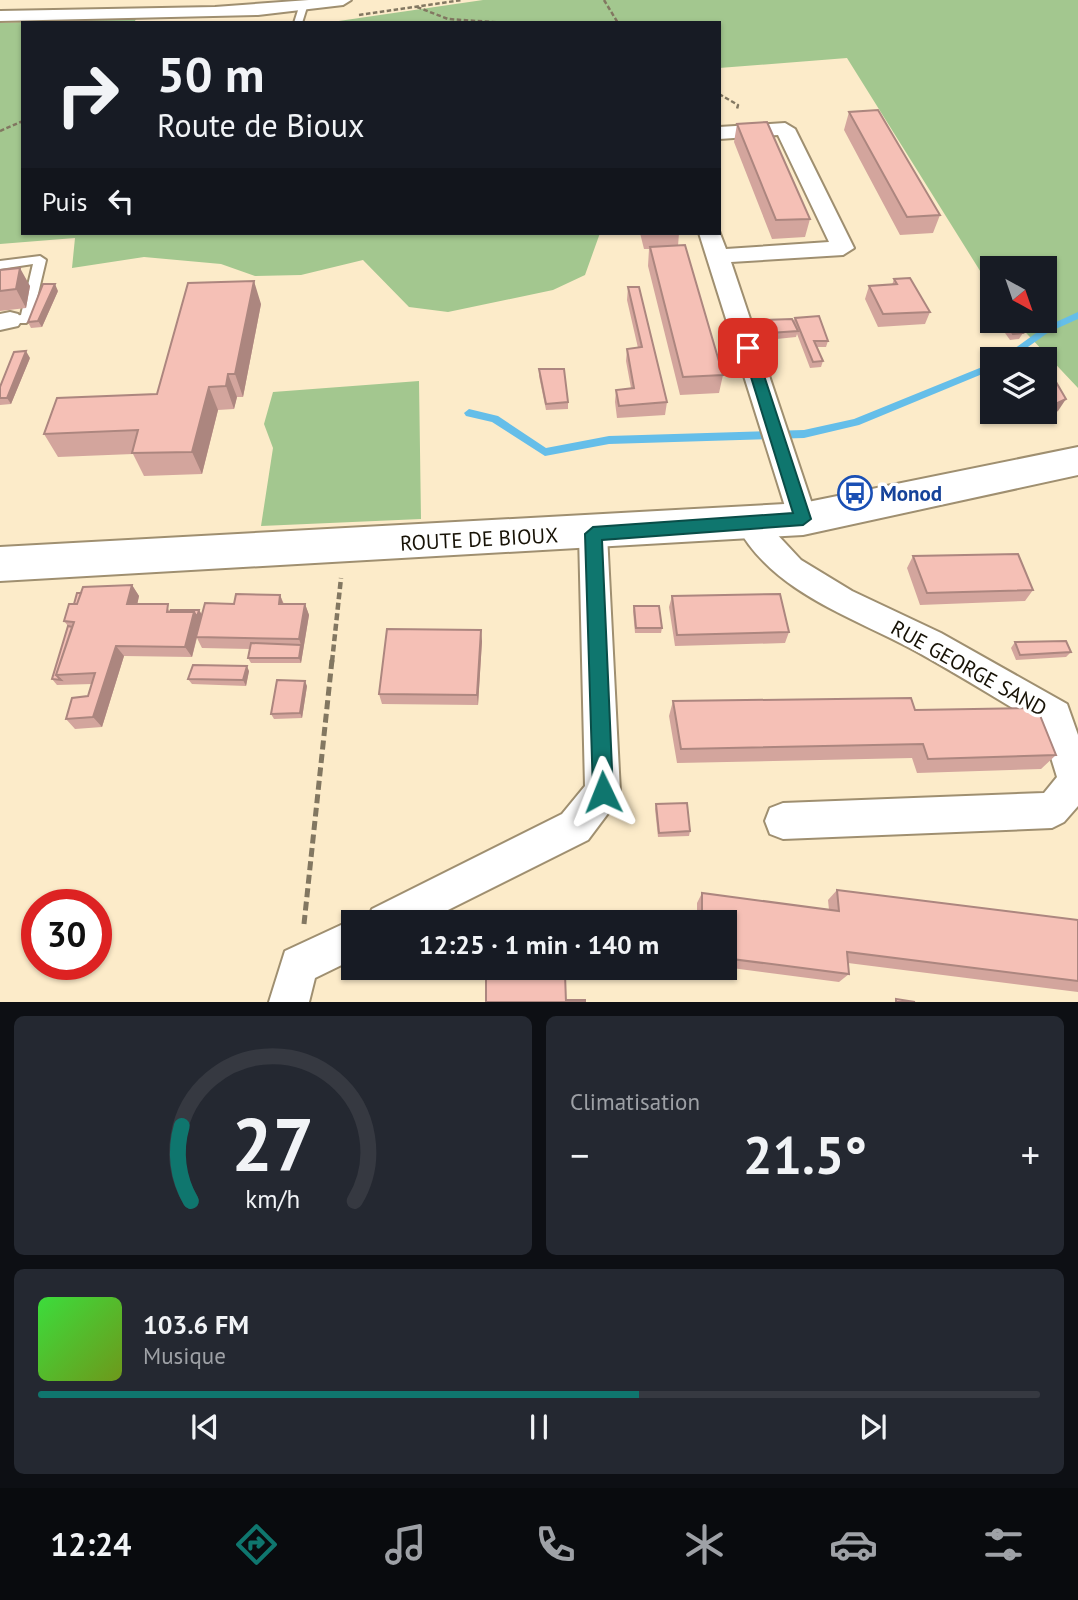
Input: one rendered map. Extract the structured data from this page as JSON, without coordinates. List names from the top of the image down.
{
  "streets": {
    "main road": ["ROUTE DE BIOUX"],
    "street": ["RUE GEORGE SAND"]
  },
  "crossings": [
    ["ROUTE DE BIOUX", "RUE GEORGE SAND"]
  ],
  "places": {
    "bus stop": ["Monod"]
  },
  "north": "bottom right",
  "page": {
    "turn": ["50 m", "Route de Bioux"],
    "then": "Puis",
    "limit": "30",
    "trip": "12:25 · 1 min · 140 m",
    "tile": "Climatisation",
    "heat": ["−", "21.5°", "+"],
    "song": ["103.6 FM", "Musique"],
    "tabs": "12:24",
    "gauge": ["27", "km/h"]
  }
}
